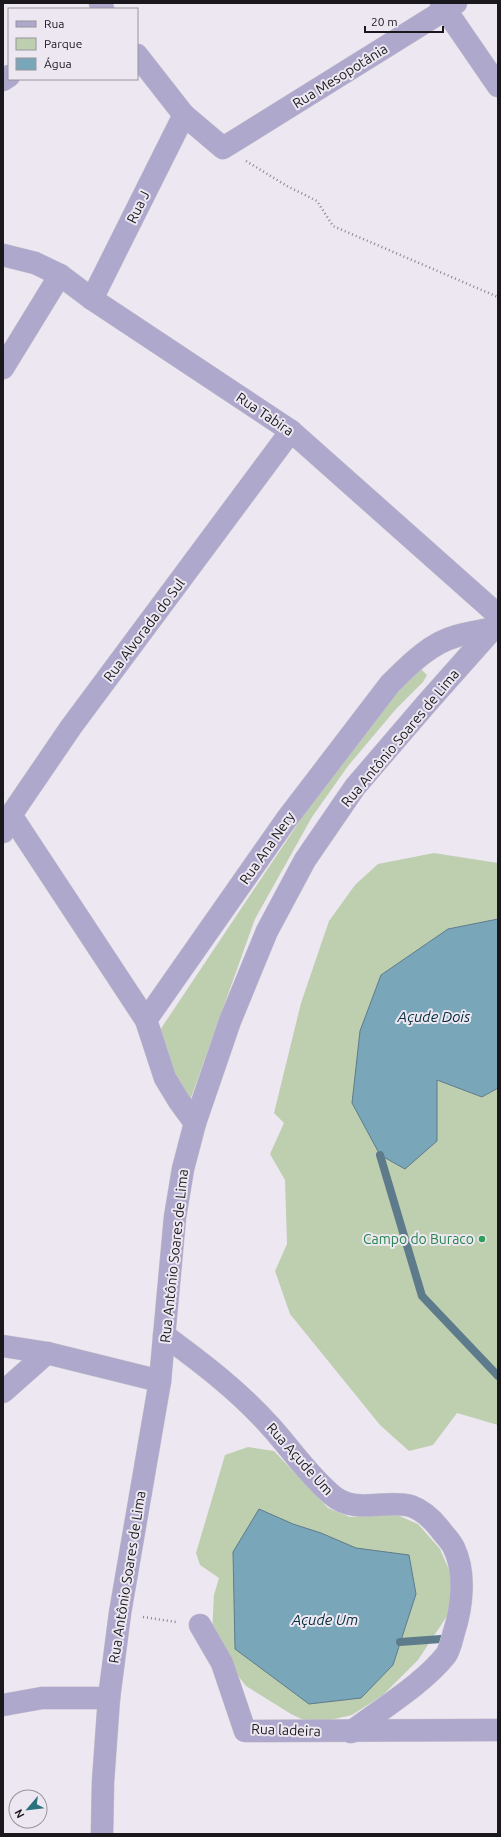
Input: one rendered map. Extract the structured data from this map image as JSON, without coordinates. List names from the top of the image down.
{
  "streets": {
    "street": [
      "Rua Mesopotânia",
      "Rua J",
      "Rua Tabira",
      "Rua Alvorada do Sul",
      "Rua Antônio Soares de Lima",
      "Rua Ana Nery",
      "Rua Açude Um",
      "Rua ladeira"
    ]
  },
  "crossings": [
    ["Rua J", "Rua Tabira"],
    ["Rua Tabira", "Rua Alvorada do Sul"],
    ["Rua Tabira", "Rua Antônio Soares de Lima"],
    ["Rua Tabira", "Rua Ana Nery"],
    ["Rua Antônio Soares de Lima", "Rua Ana Nery"],
    ["Rua Antônio Soares de Lima", "Rua Açude Um"],
    ["Rua Açude Um", "Rua ladeira"]
  ],
  "water": ["Açude Dois", "Açude Um"],
  "places": ["Campo do Buraco"],
  "legend": ["Rua", "Parque", "Água"],
  "scale_bar": "20 m",
  "north": "bottom left"
}
